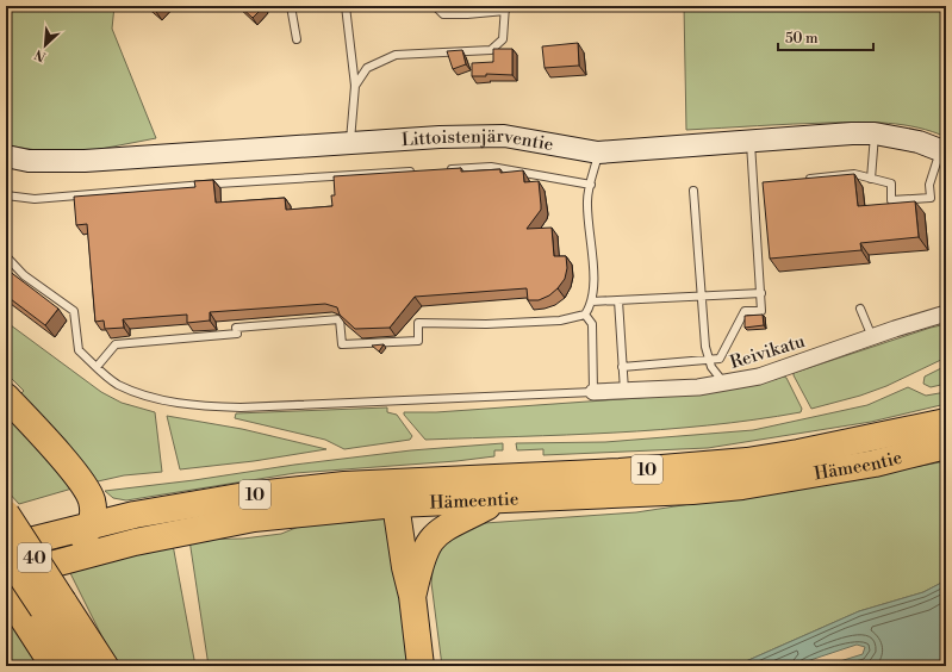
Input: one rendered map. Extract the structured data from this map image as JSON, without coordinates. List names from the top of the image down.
{
  "streets": {
    "highway": ["Hämeentie", "10", "40"],
    "street": ["Littoistenjärventie", "Reivikatu"]
  },
  "scale_bar": "50 m",
  "north": "bottom left"
}
